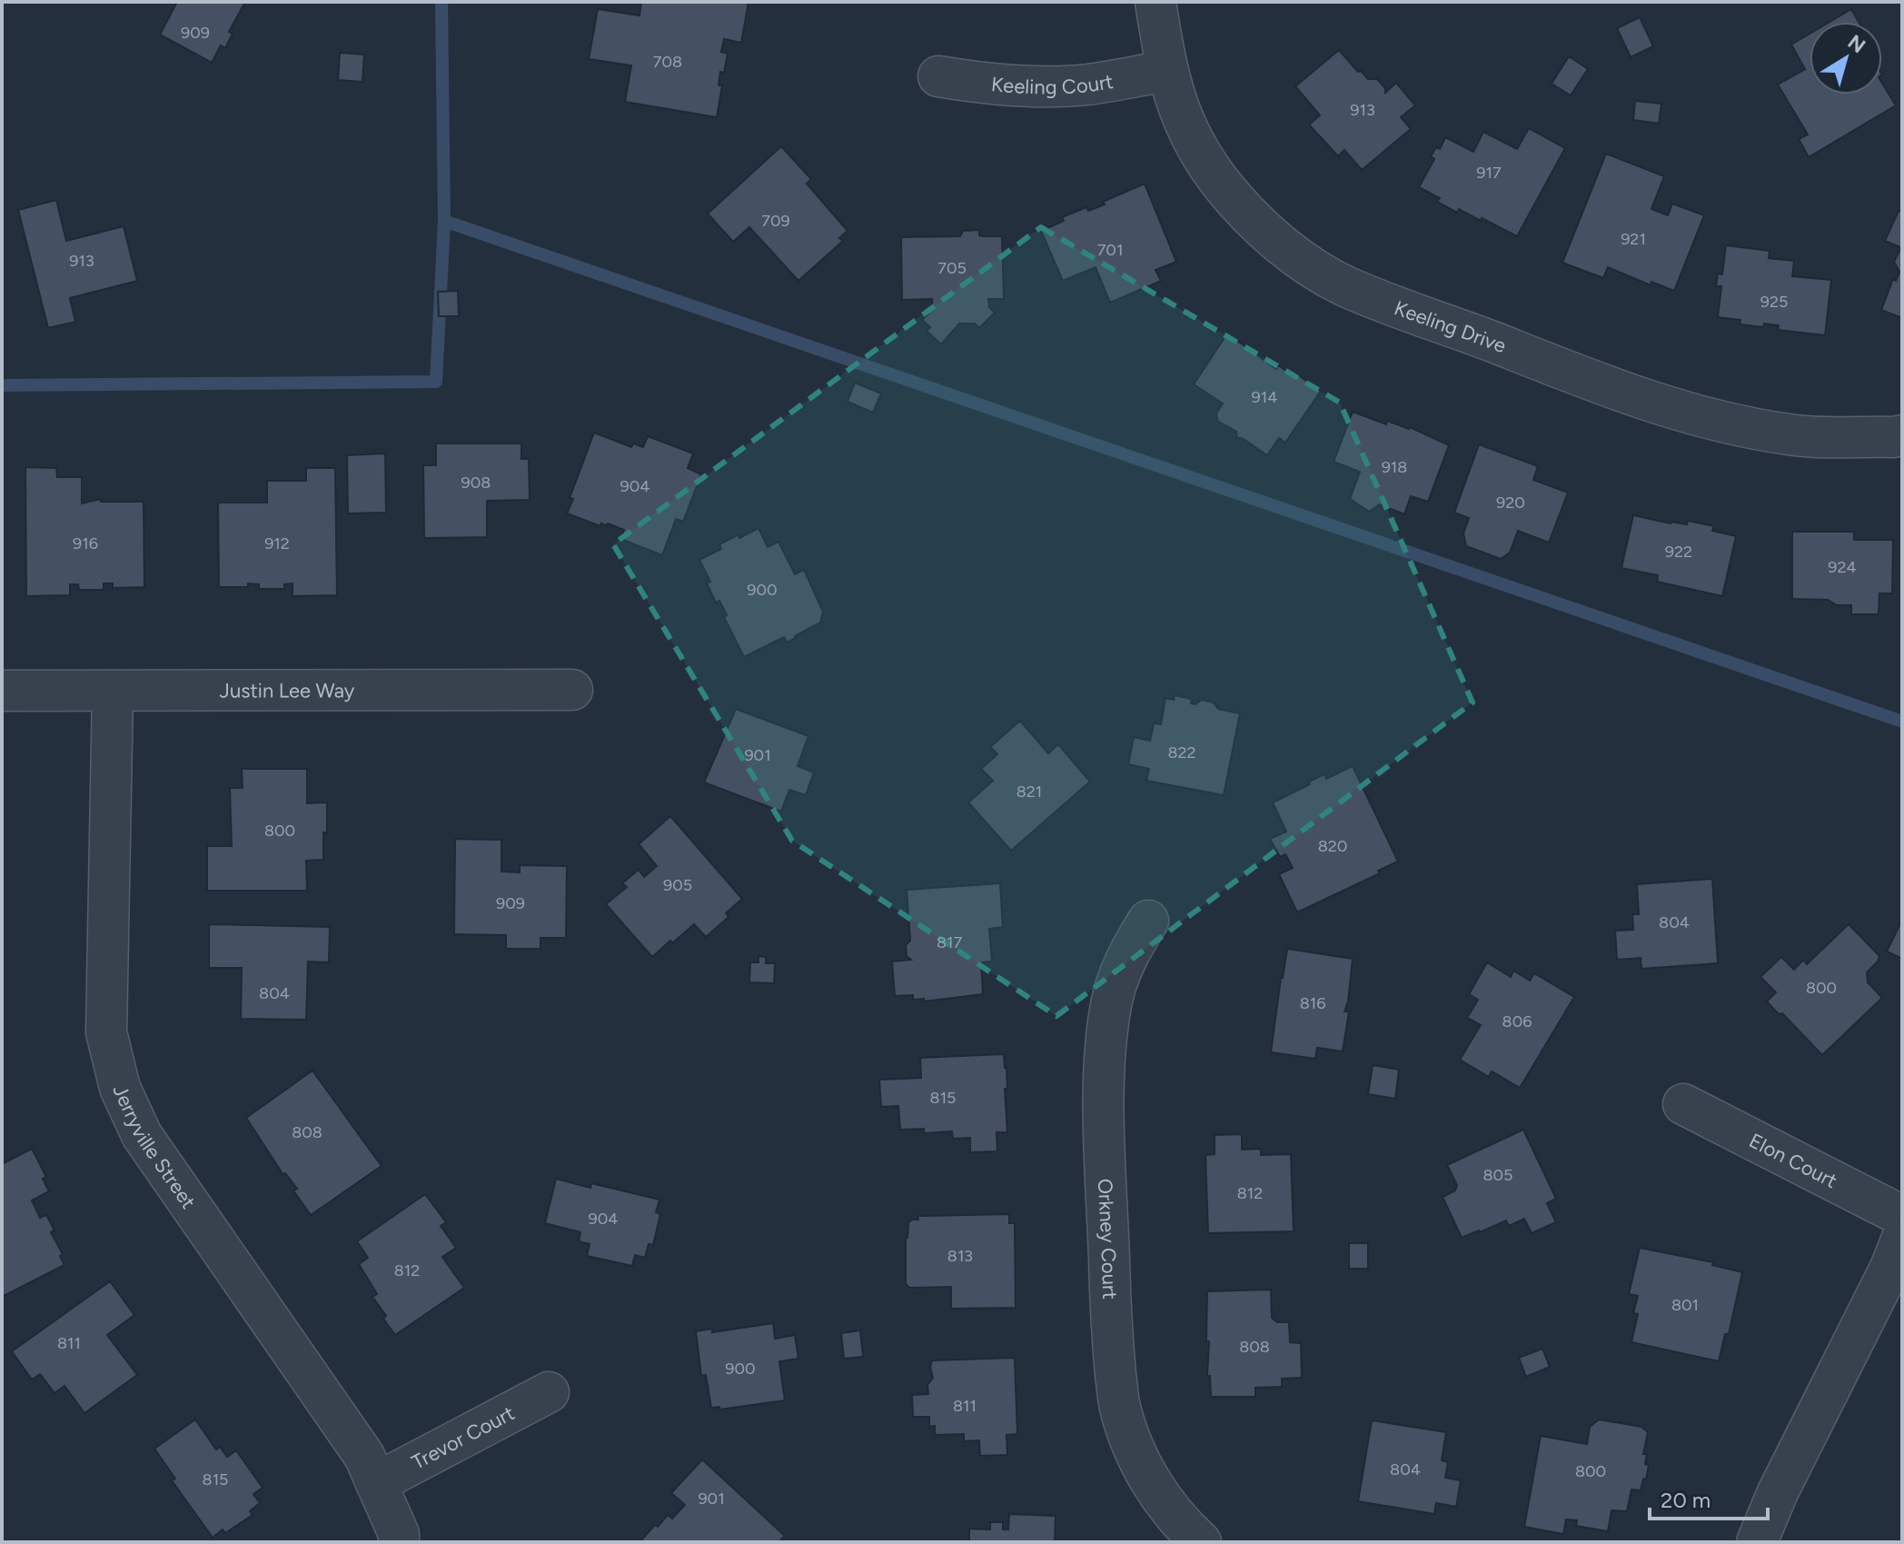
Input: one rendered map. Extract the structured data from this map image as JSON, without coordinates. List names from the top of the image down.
{
  "streets": {
    "street": [
      "Keeling Court",
      "Keeling Drive",
      "Justin Lee Way",
      "Jerryville Street",
      "Elon Court",
      "Orkney Court",
      "Trevor Court"
    ]
  },
  "crossings": [
    ["Keeling Court", "Keeling Drive"],
    ["Justin Lee Way", "Jerryville Street"],
    ["Jerryville Street", "Trevor Court"]
  ],
  "house_numbers": [
    "909",
    "708",
    "913",
    "917",
    "709",
    "921",
    "701",
    "913",
    "705",
    "925",
    "914",
    "918",
    "908",
    "904",
    "920",
    "916",
    "912",
    "922",
    "924",
    "900",
    "822",
    "901",
    "821",
    "800",
    "820",
    "905",
    "909",
    "804",
    "817",
    "800",
    "804",
    "816",
    "806",
    "815",
    "808",
    "805",
    "812",
    "904",
    "813",
    "812",
    "801",
    "811",
    "808",
    "900",
    "811",
    "804",
    "800",
    "815",
    "901"
  ],
  "scale_bar": "20 m",
  "north": "top right"
}
